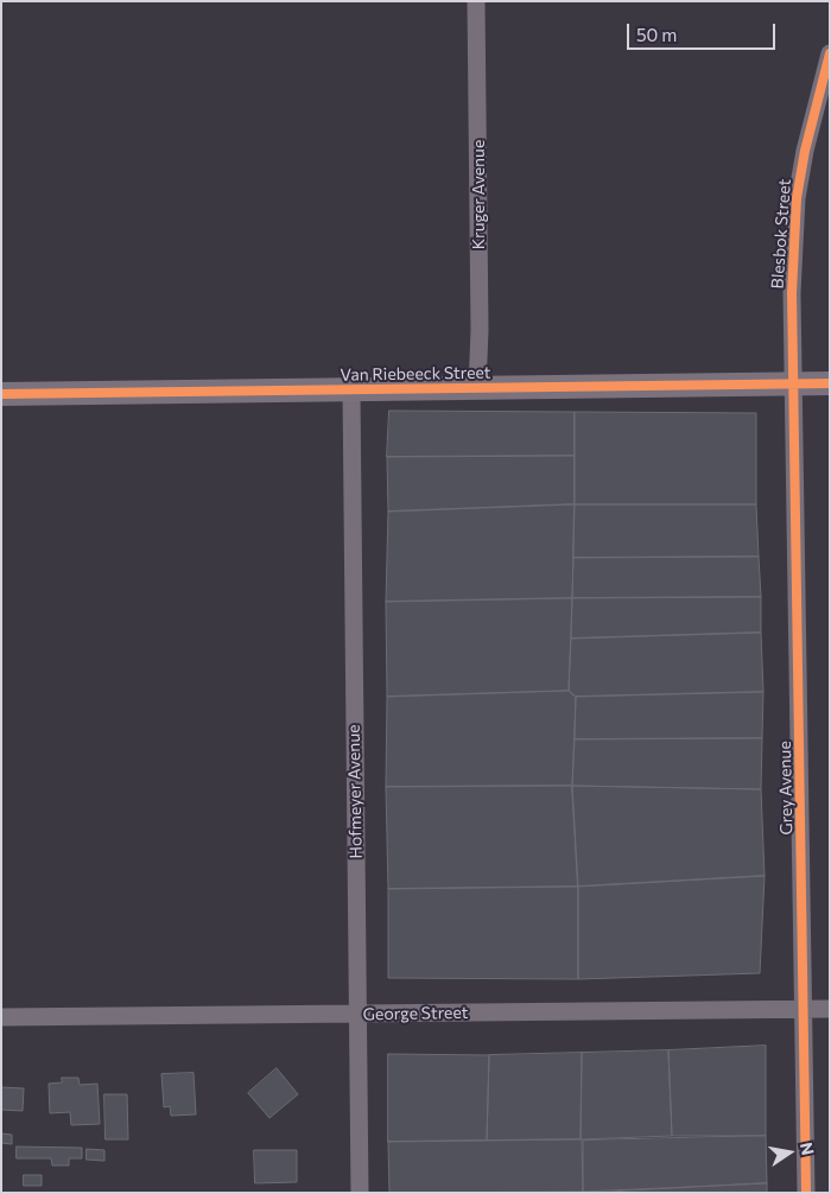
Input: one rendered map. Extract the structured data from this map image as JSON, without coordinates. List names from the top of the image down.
{
  "streets": {
    "street": [
      "Kruger Avenue",
      "Blesbok Street",
      "Van Riebeeck Street",
      "Grey Avenue",
      "Hofmeyer Avenue",
      "George Street"
    ]
  },
  "crossings": [
    ["Kruger Avenue", "Van Riebeeck Street"],
    ["Blesbok Street", "Van Riebeeck Street"],
    ["Blesbok Street", "Grey Avenue"],
    ["Van Riebeeck Street", "Grey Avenue"],
    ["Van Riebeeck Street", "Hofmeyer Avenue"],
    ["Grey Avenue", "George Street"],
    ["Hofmeyer Avenue", "George Street"]
  ],
  "scale_bar": "50 m",
  "north": "right"
}
